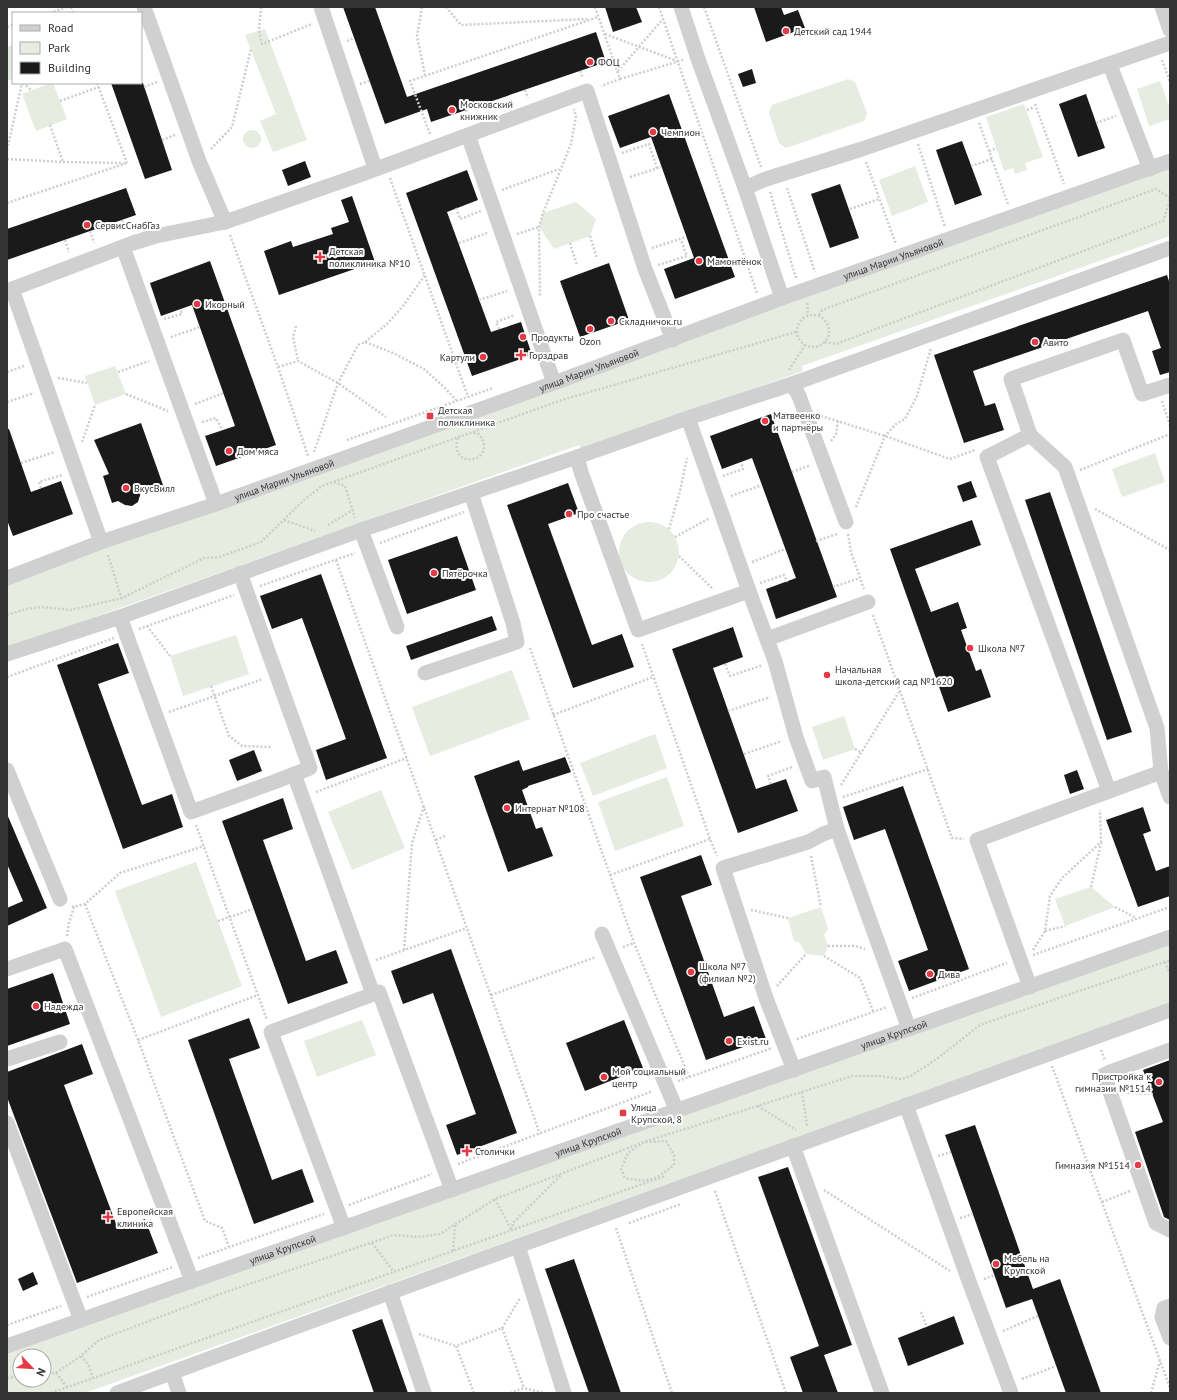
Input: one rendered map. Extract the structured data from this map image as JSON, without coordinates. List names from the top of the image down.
{
  "streets": {
    "street": ["улица Марии Ульяновой", "улица Крупской"]
  },
  "places": {
    "other": [
      "Детский сад 1944",
      "ФОЦ",
      "Московский книжник",
      "Чемпион",
      "СервисСнабГаз",
      "Мамонтёнок",
      "Икорный",
      "Складничок.ru",
      "Ozon",
      "Продукты",
      "Авито",
      "Картули",
      "Матвеенко и партнёры",
      "Дом мяса",
      "ВкусВилл",
      "Про счастье",
      "Пятёрочка",
      "Школа №7",
      "Начальная школа-детский сад №1620",
      "Интернат №108",
      "Школа №7 (филиал №2)",
      "Дива",
      "Надежда",
      "Exist.ru",
      "Мой социальный центр",
      "Пристройка к гимназии №1514",
      "Гимназия №1514",
      "Мебель на Крупской"
    ],
    "health": [
      "Детская поликлиника №10",
      "Горздрав",
      "Столички",
      "Европейская клиника"
    ],
    "transit": ["Детская поликлиника", "Улица Крупской, 8"]
  },
  "legend": ["Road", "Park", "Building"],
  "north": "bottom right"
}
